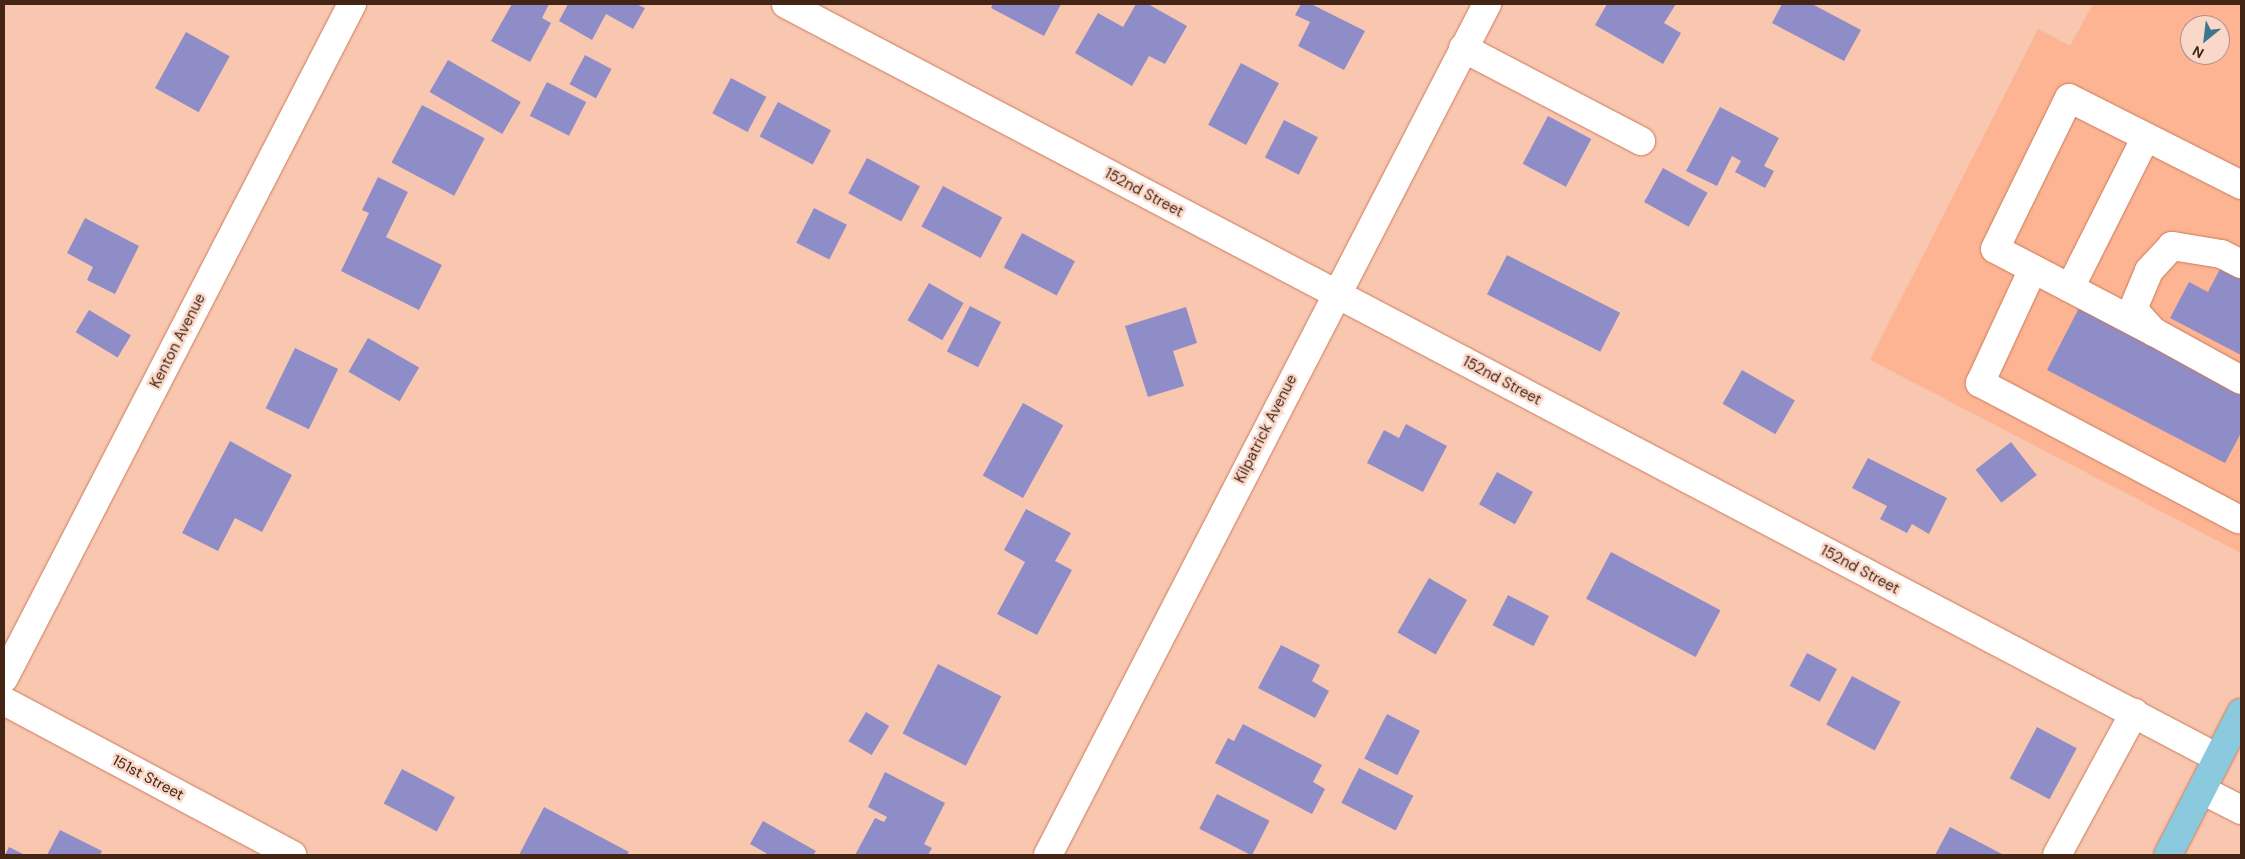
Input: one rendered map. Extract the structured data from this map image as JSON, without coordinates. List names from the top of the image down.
{
  "streets": {
    "street": [
      "152nd Street",
      "Kenton Avenue",
      "Kilpatrick Avenue",
      "151st Street"
    ]
  },
  "crossings": [
    ["152nd Street", "Kilpatrick Avenue"]
  ],
  "north": "bottom left"
}
